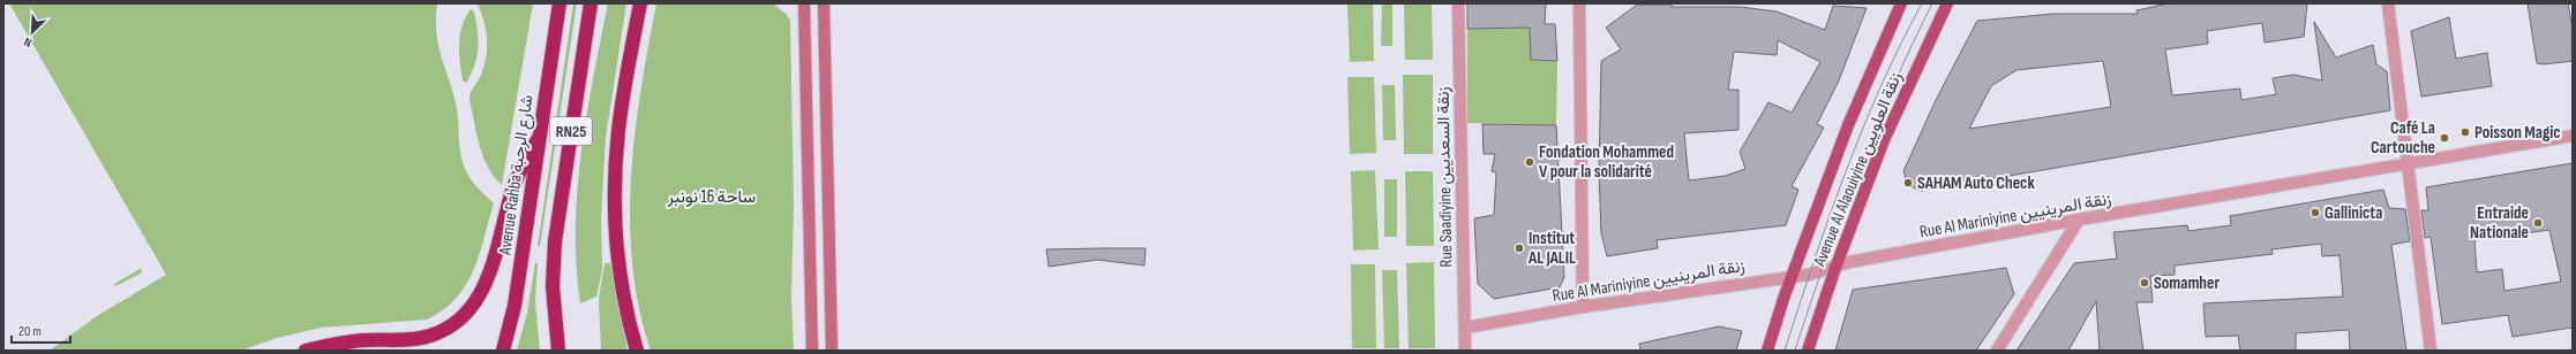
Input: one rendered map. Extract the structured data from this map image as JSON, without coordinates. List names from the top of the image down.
{
  "streets": {
    "highway": ["RN25", "Avenue Rahba شارع الرحبة"],
    "main road": ["Avenue Al Alaouiyine زنقة العلويين"],
    "street": ["Rue Saadiyine زنقة السعديين", "Rue Al Mariniyine زنقة المرينيين"]
  },
  "crossings": [
    ["Avenue Al Alaouiyine زنقة العلويين", "Rue Al Mariniyine زنقة المرينيين"],
    ["Rue Saadiyine زنقة السعديين", "Rue Al Mariniyine زنقة المرينيين"]
  ],
  "parks": ["ساحة 16 نونبر"],
  "places": [
    "Poisson Magic",
    "Café La Cartouche",
    "Fondation Mohammed V pour la solidarité",
    "SAHAM Auto Check",
    "Gallinicta",
    "Entraide Nationale",
    "Institut AL JALIL",
    "Somamher"
  ],
  "scale_bar": "20 m",
  "north": "bottom left"
}
